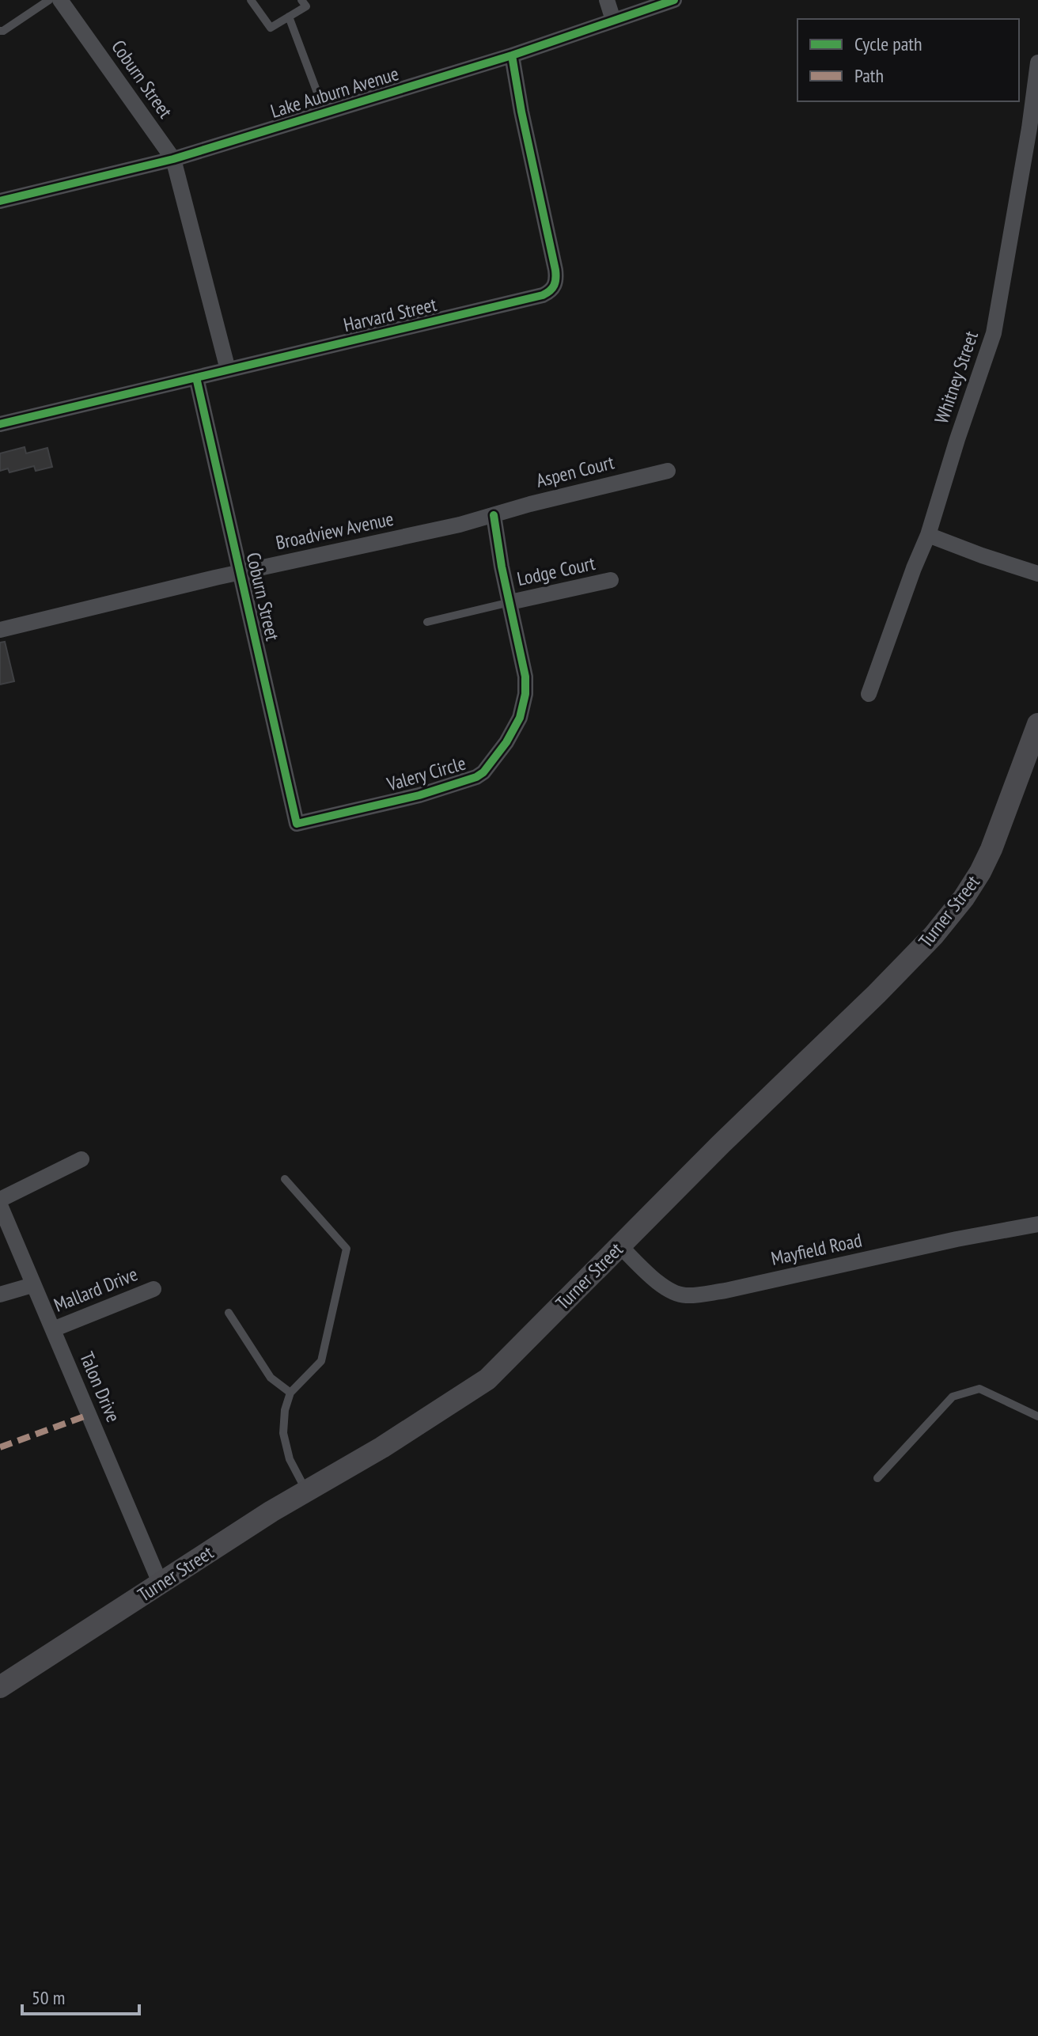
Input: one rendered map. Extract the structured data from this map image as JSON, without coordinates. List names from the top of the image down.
{
  "streets": {
    "main road": ["Turner Street"],
    "street": [
      "Coburn Street",
      "Lake Auburn Avenue",
      "Harvard Street",
      "Whitney Street",
      "Aspen Court",
      "Broadview Avenue",
      "Lodge Court",
      "Valery Circle",
      "Mayfield Road",
      "Mallard Drive",
      "Talon Drive"
    ]
  },
  "crossings": [
    ["Coburn Street", "Lake Auburn Avenue"],
    ["Coburn Street", "Harvard Street"],
    ["Coburn Street", "Broadview Avenue"],
    ["Coburn Street", "Valery Circle"],
    ["Lake Auburn Avenue", "Harvard Street"],
    ["Aspen Court", "Broadview Avenue"],
    ["Aspen Court", "Valery Circle"],
    ["Broadview Avenue", "Valery Circle"],
    ["Lodge Court", "Valery Circle"],
    ["Turner Street", "Mayfield Road"],
    ["Turner Street", "Talon Drive"],
    ["Mallard Drive", "Talon Drive"]
  ],
  "legend": ["Cycle path", "Path"],
  "scale_bar": "50 m"
}
